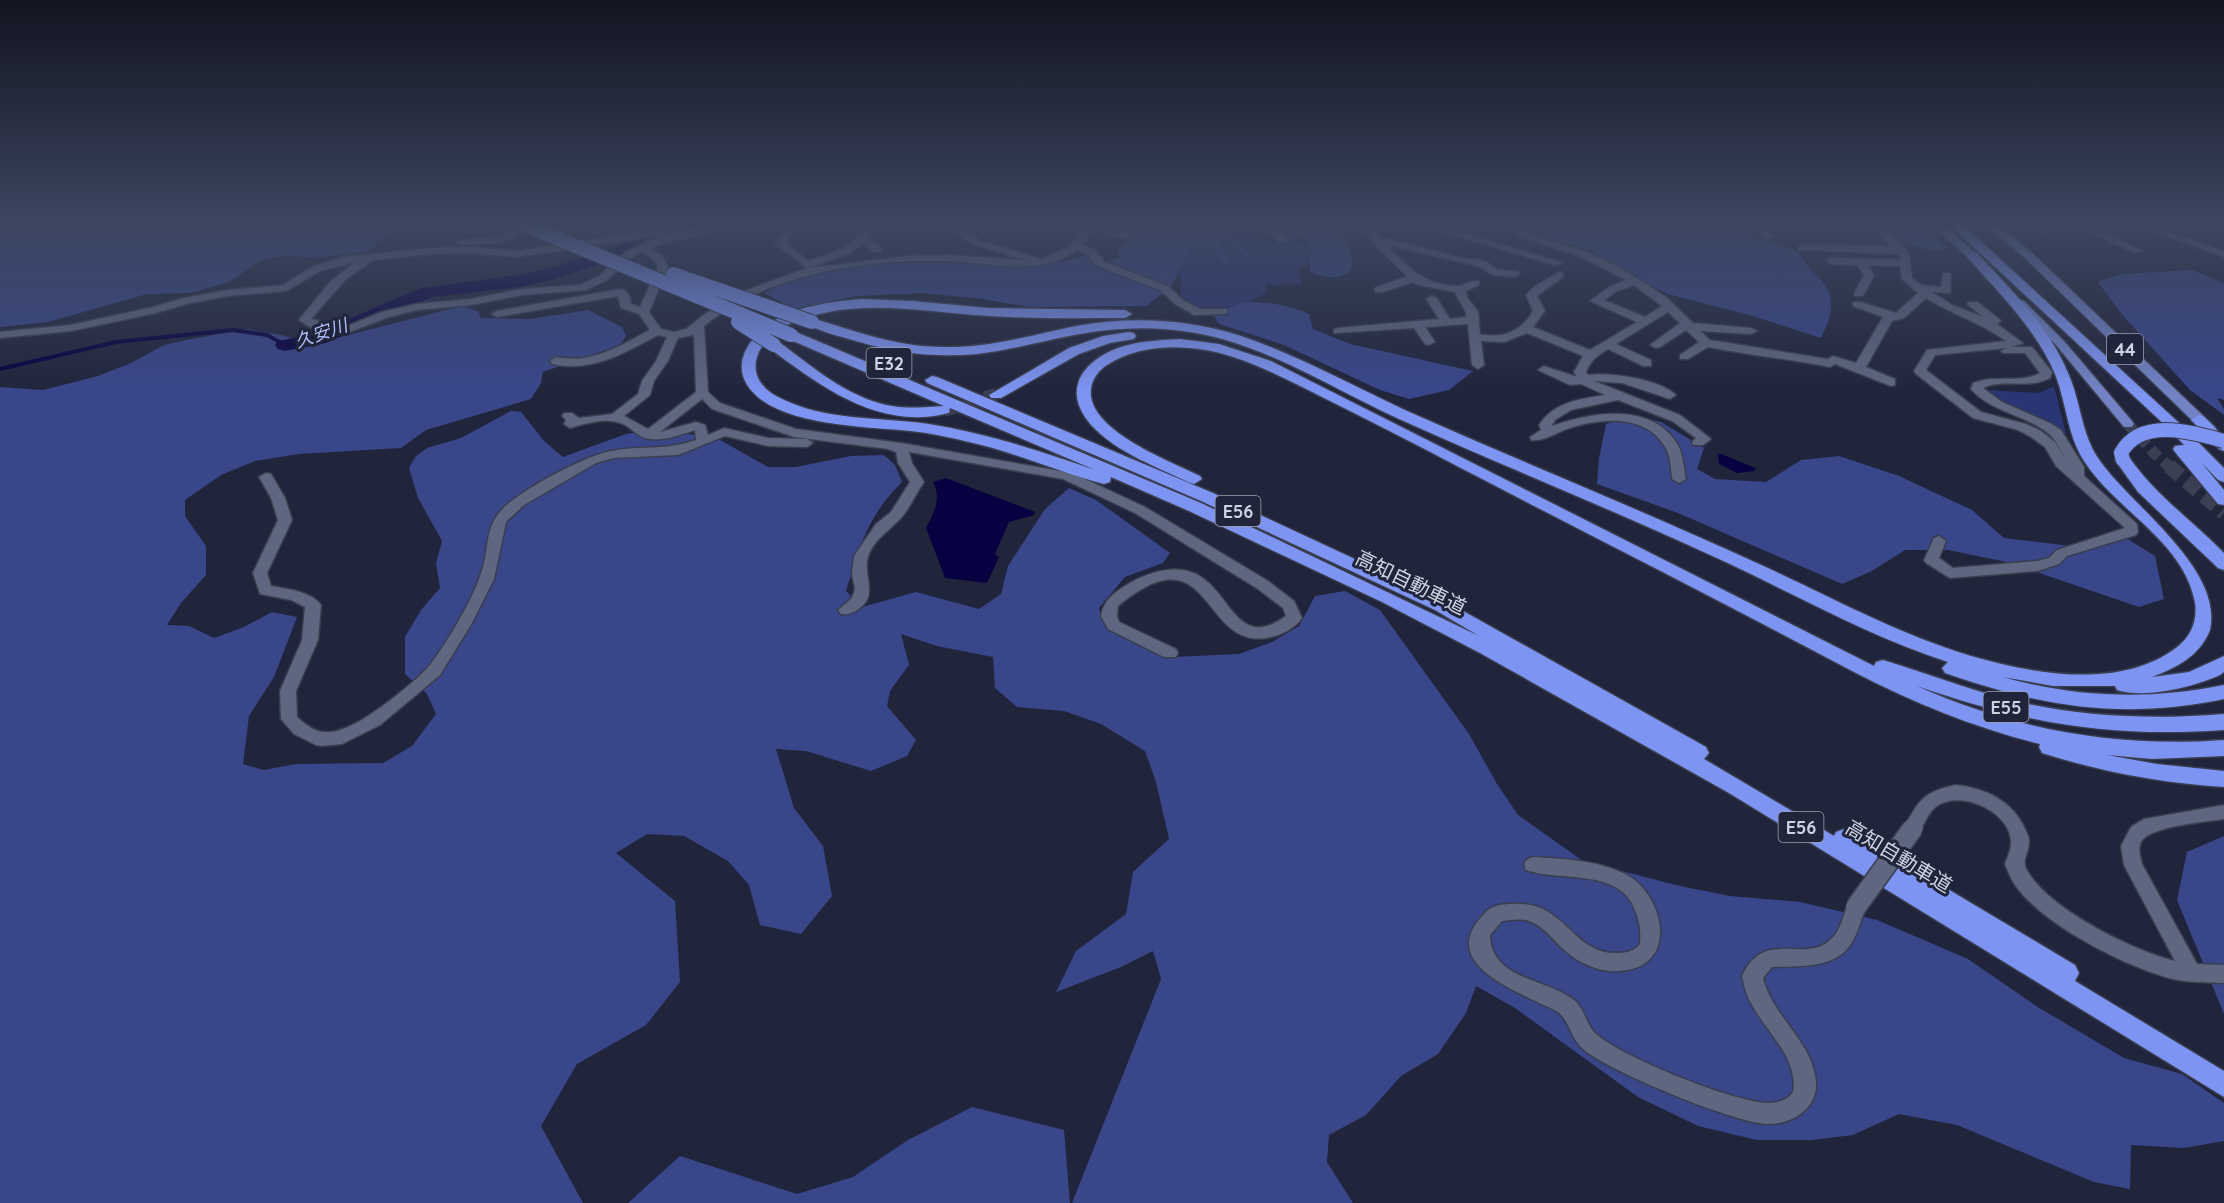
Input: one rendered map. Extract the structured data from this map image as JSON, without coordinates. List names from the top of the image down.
{
  "streets": {
    "highway": [
      "E32",
      "E56",
      "高知自動車道",
      "E55"
    ],
    "main road": ["44"]
  },
  "water": ["久安川"]
}
